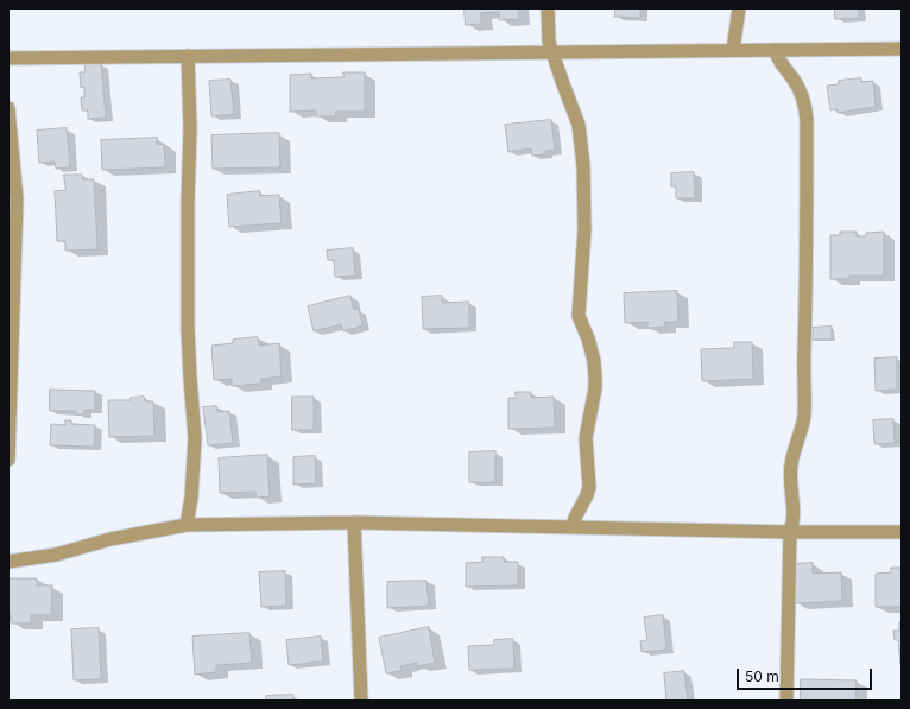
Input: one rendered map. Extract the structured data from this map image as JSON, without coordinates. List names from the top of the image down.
{
  "scale_bar": "50 m"
}
